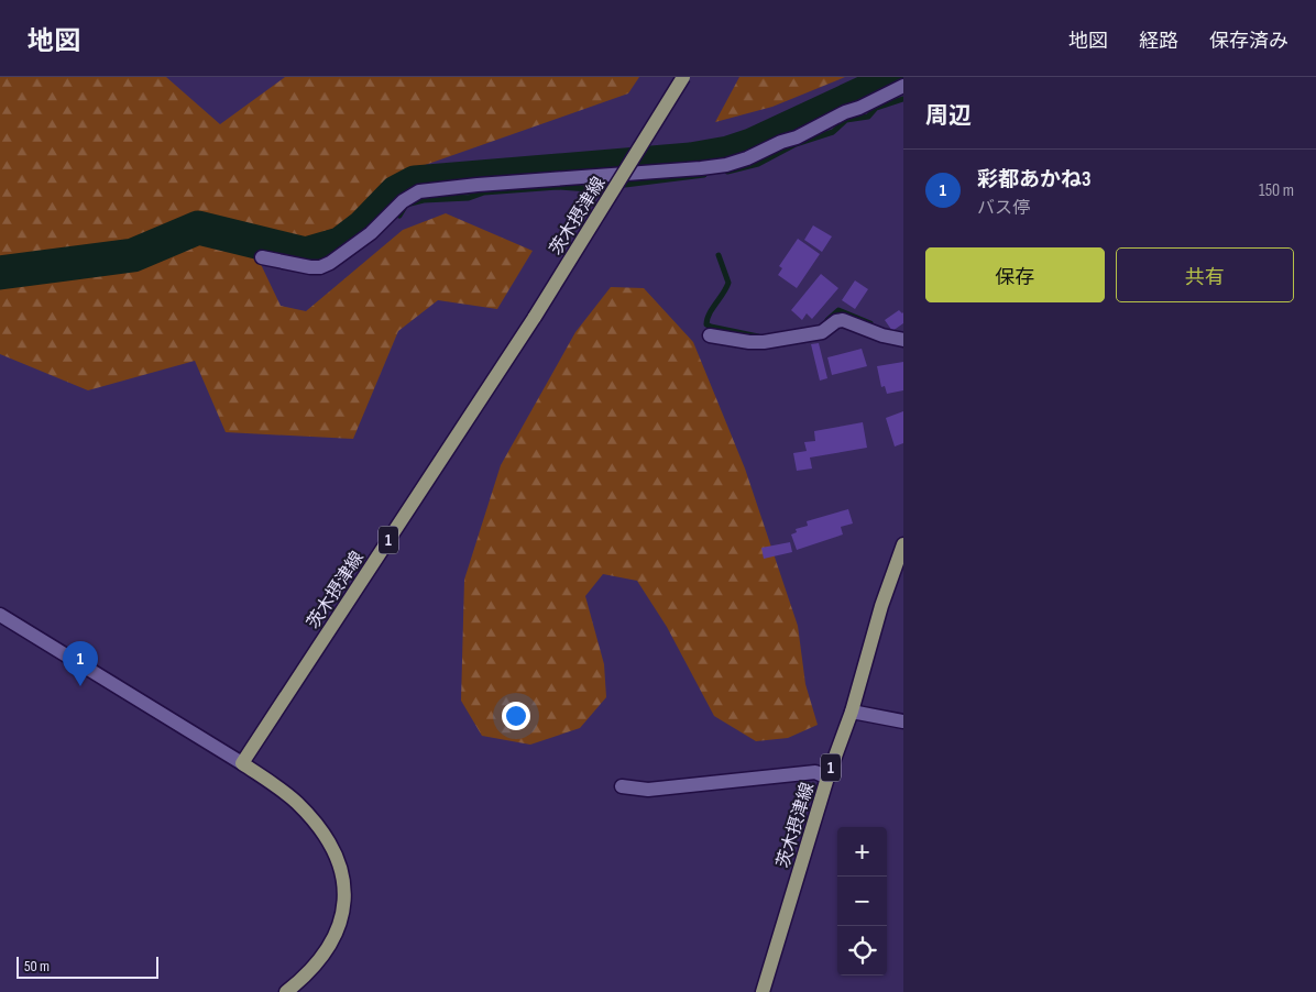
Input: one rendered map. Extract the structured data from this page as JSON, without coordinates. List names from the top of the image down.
{
  "streets": {
    "main road": ["茨木摂津線", "1"]
  },
  "scale_bar": "50 m",
  "page": {
    "header": "地図",
    "nav": ["地図", "経路", "保存済み"],
    "heading": "周辺",
    "list": [
      {
        "mark": "1",
        "name": "彩都あかね3",
        "note": "バス停",
        "value": "150 m"
      }
    ],
    "buttons": ["保存", "共有"],
    "pins": "1",
    "map_buttons": ["+", "−"],
    "scale": "50 m"
  }
}
